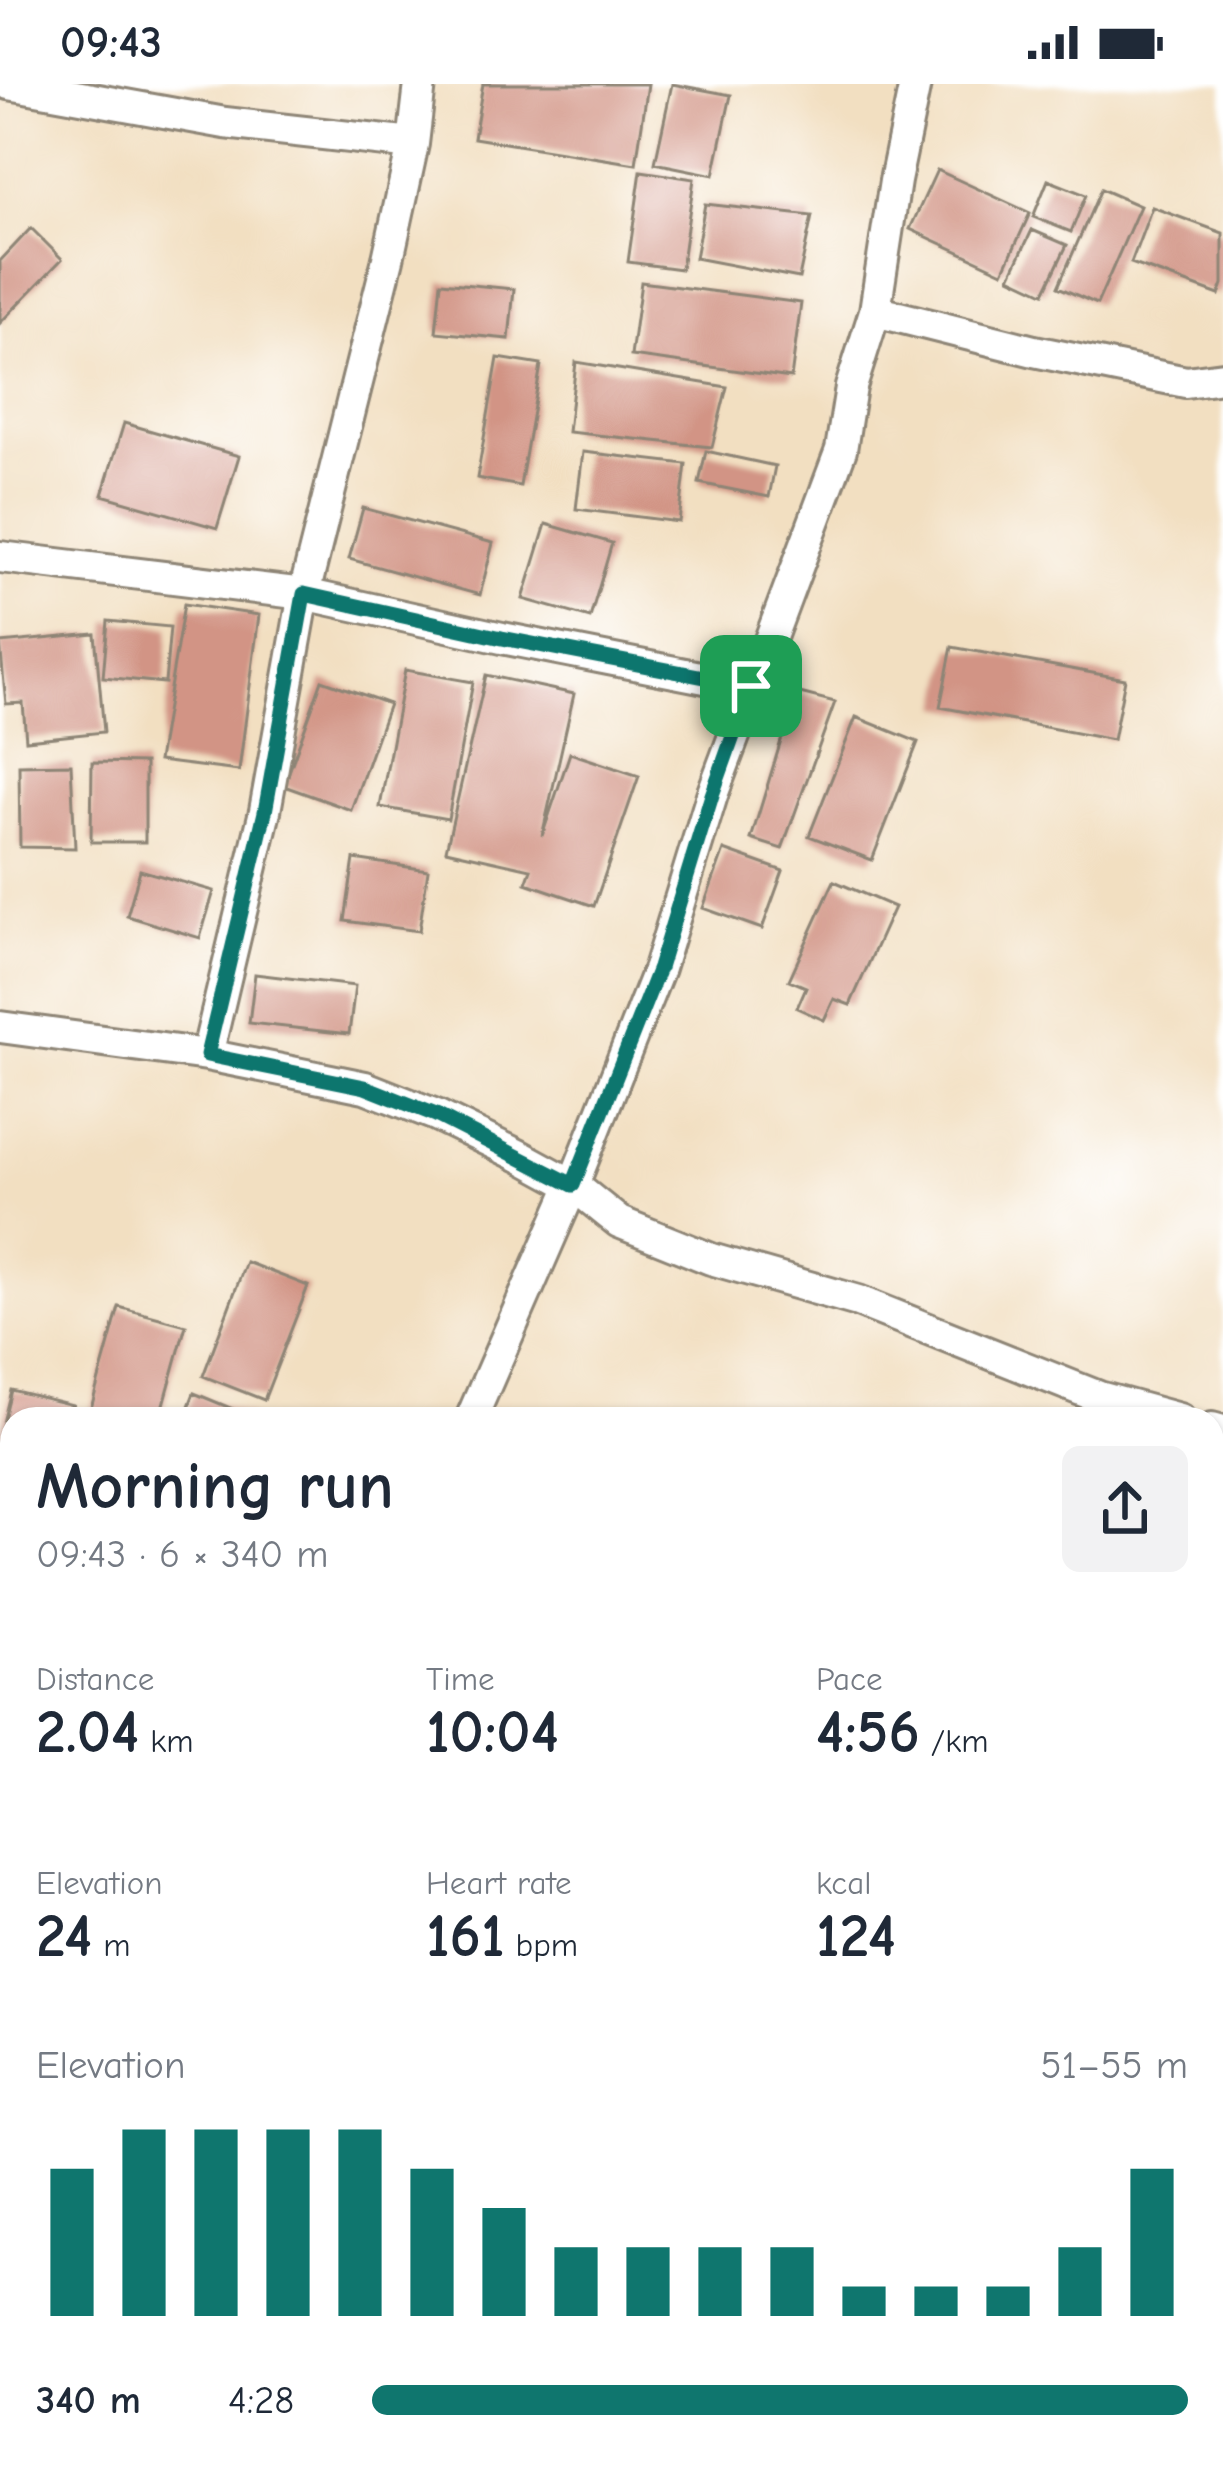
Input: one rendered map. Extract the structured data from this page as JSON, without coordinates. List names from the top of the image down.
{
  "page": {
    "status": "09:43",
    "heading": ["Morning run", "09:43 · 6 × 340 m"],
    "stats": [
      ["Distance", "2.04 km"],
      ["Time", "10:04"],
      ["Pace", "4:56 /km"],
      ["Elevation", "24 m"],
      ["Heart rate", "161 bpm"],
      ["kcal", "124"]
    ],
    "chart": ["Elevation", "51–55 m"],
    "list": [
      {
        "name": "340 m",
        "note": "4:28"
      }
    ]
  }
}
